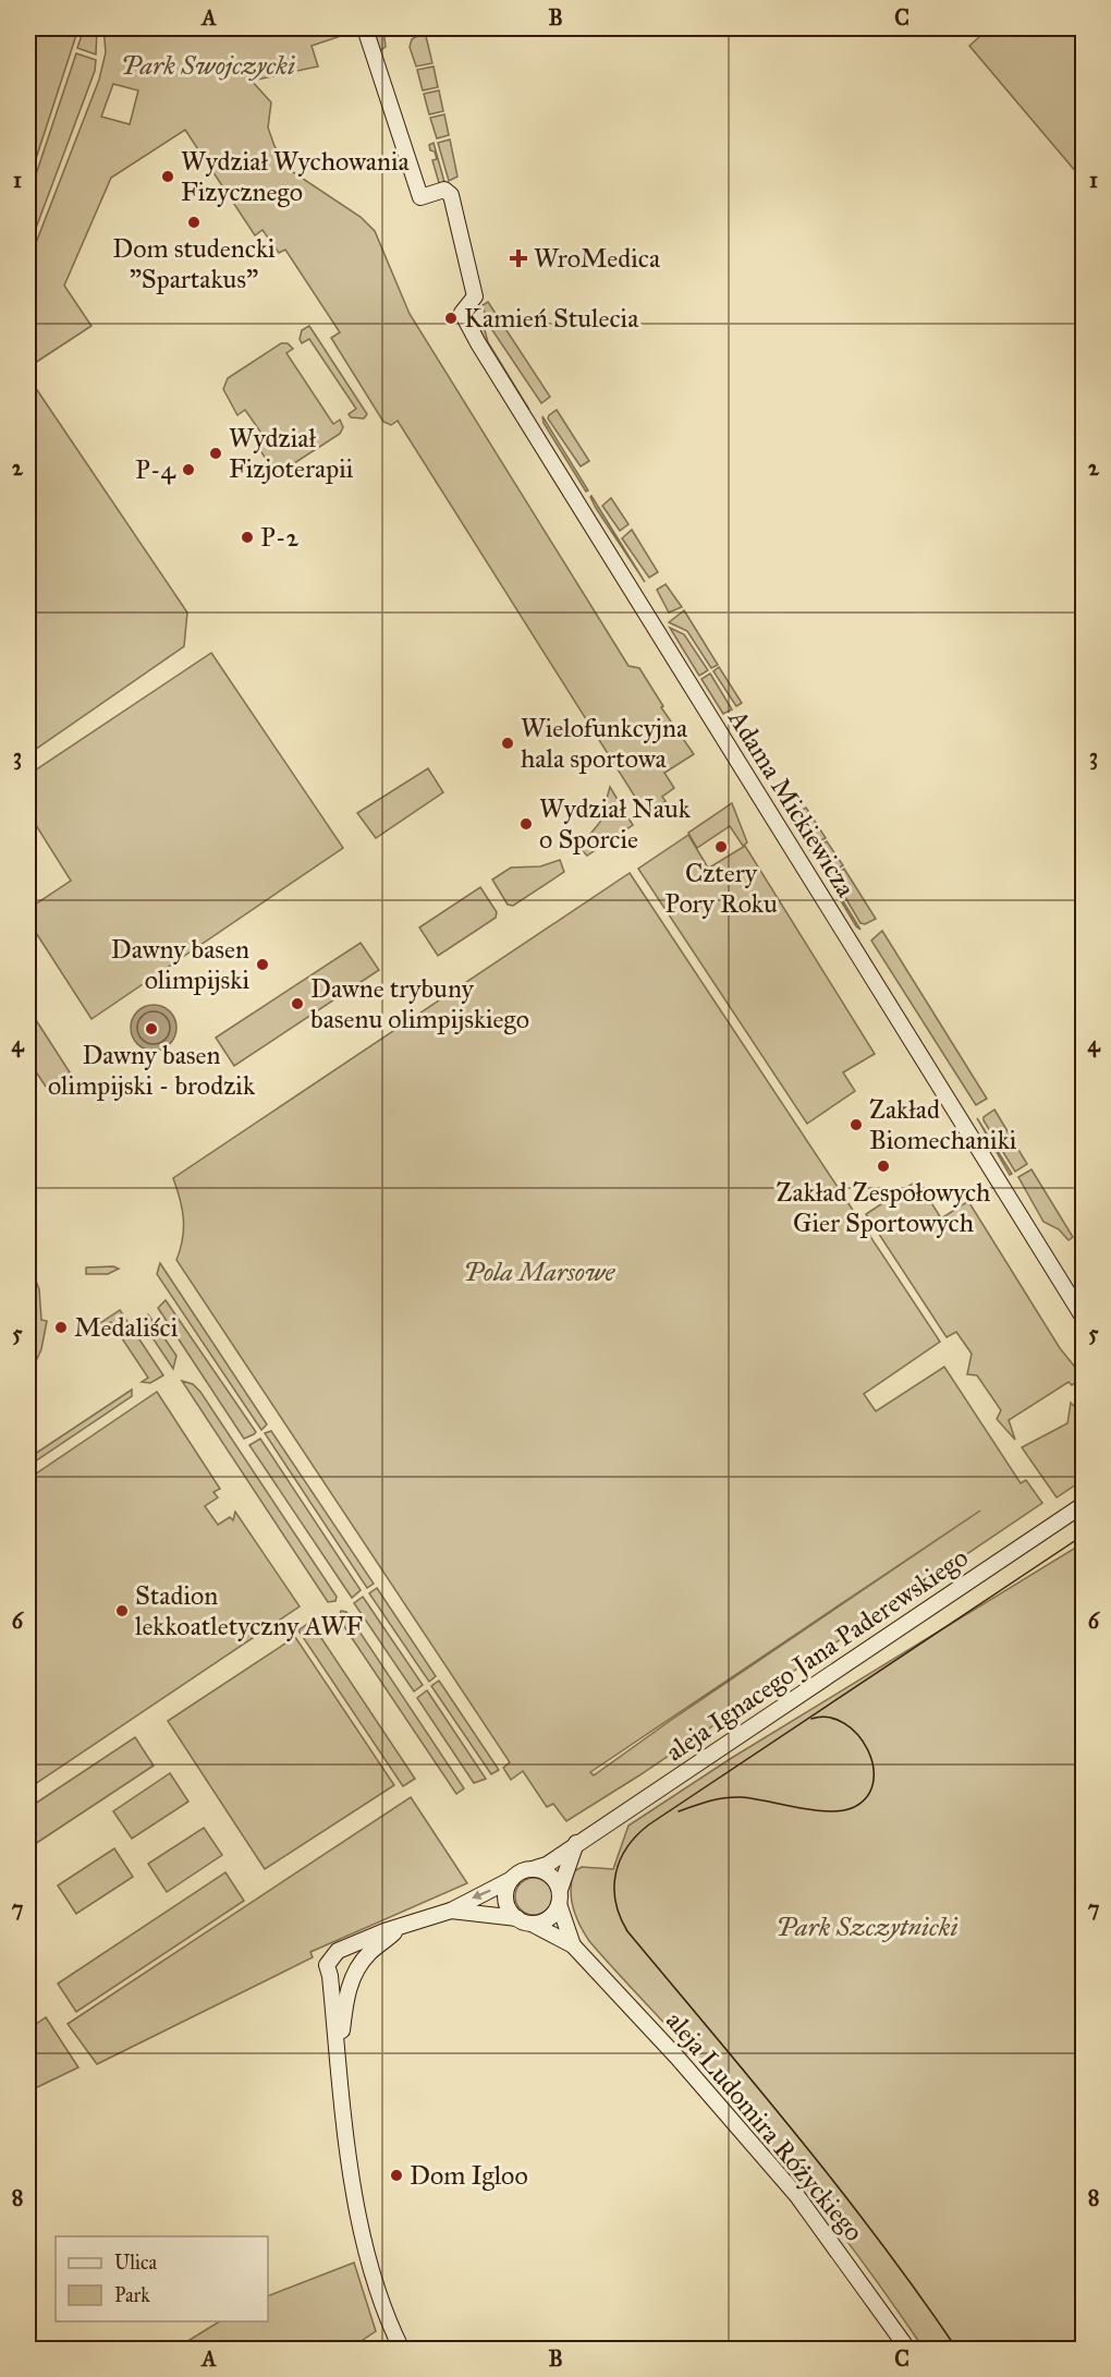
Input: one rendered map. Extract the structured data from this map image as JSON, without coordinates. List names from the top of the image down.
{
  "streets": {
    "street": ["Adama Mickiewicza", "aleja Ignacego Jana Paderewskiego", "aleja Ludomira Różyckiego"]
  },
  "crossings": [
    ["aleja Ignacego Jana Paderewskiego", "aleja Ludomira Różyckiego"]
  ],
  "parks": ["Park Swojczycki", "Pola Marsowe", "Park Szczytnicki"],
  "places": {
    "other": [
      "Wydział Wychowania Fizycznego",
      "Dom studencki \"Spartakus\"",
      "Kamień Stulecia",
      "Wydział Fizjoterapii",
      "P-4",
      "P-2",
      "Wielofunkcyjna hala sportowa",
      "Wydział Nauk o Sporcie",
      "Cztery Pory Roku",
      "Dawny basen olimpijski",
      "Dawne trybuny basenu olimpijskiego",
      "Dawny basen olimpijski - brodzik",
      "Zakład Biomechaniki",
      "Zakład Zespołowych Gier Sportowych",
      "Medaliści",
      "Stadion lekkoatletyczny AWF",
      "Dom Igloo"
    ],
    "health": ["WroMedica"]
  },
  "legend": ["Ulica", "Park"],
  "grid": {
    "columns": ["A", "B", "C"],
    "rows": [
      "1",
      "2",
      "3",
      "4",
      "5",
      "6",
      "7",
      "8"
    ]
  }
}
